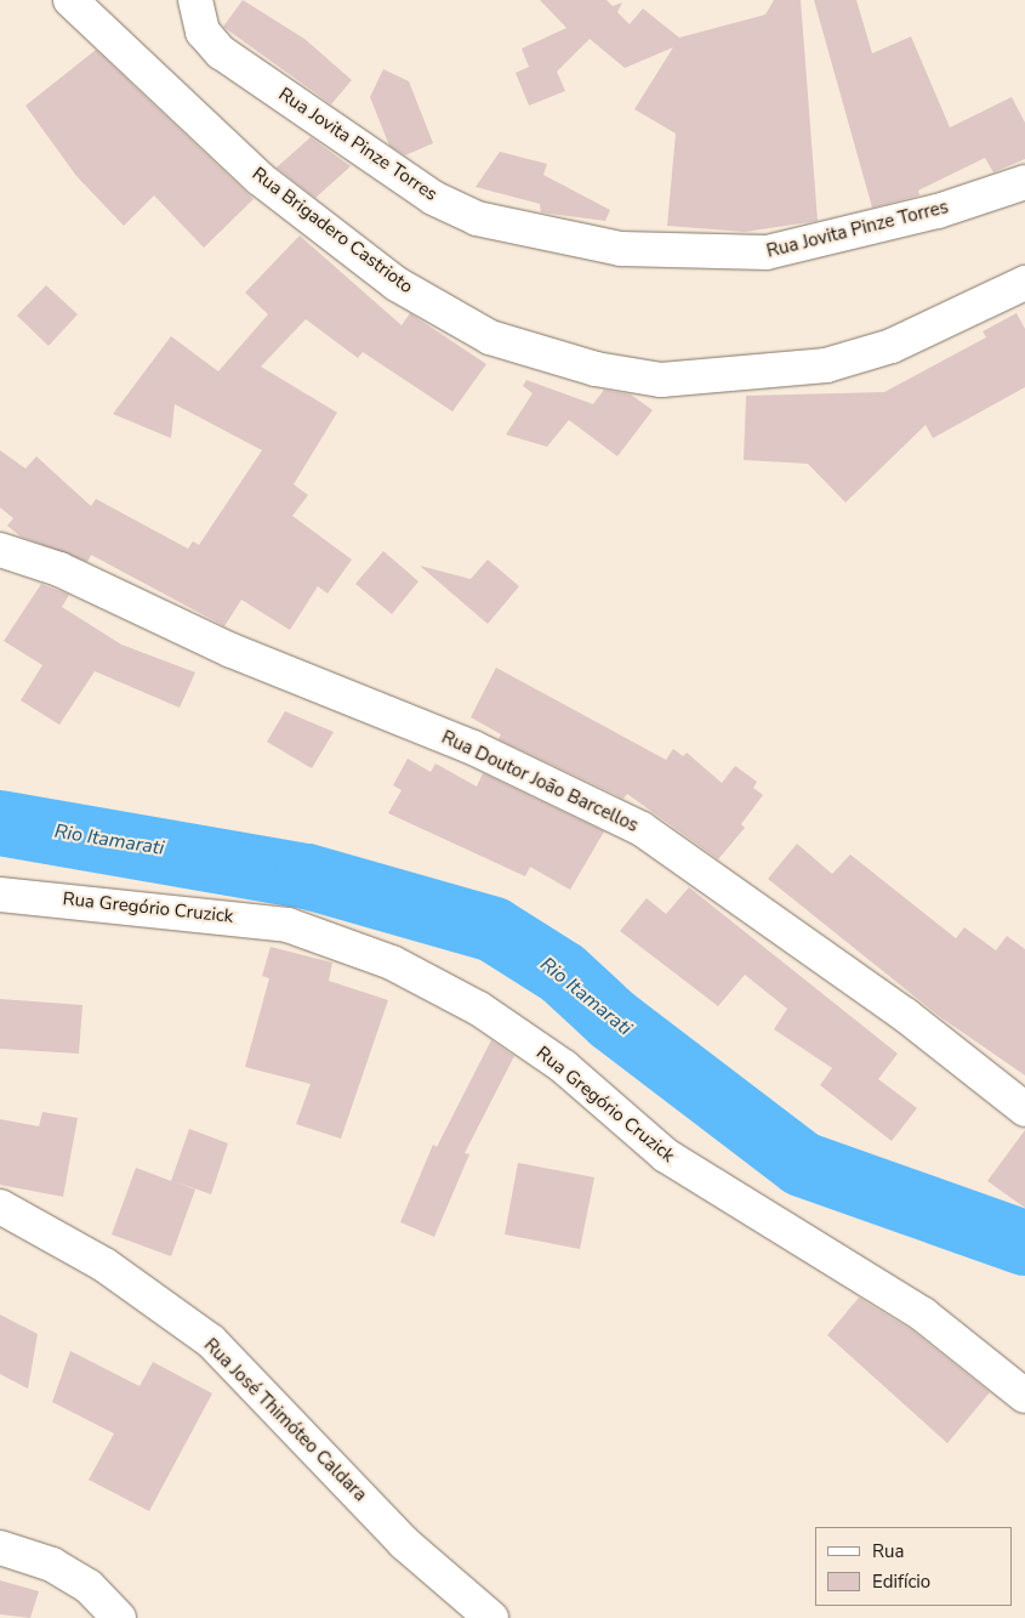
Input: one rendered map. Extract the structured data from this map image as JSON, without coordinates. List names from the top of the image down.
{
  "streets": {
    "street": [
      "Rua Jovita Pinze Torres",
      "Rua Brigadero Castrioto",
      "Rua Doutor João Barcellos",
      "Rua Gregório Cruzick",
      "Rua José Thimóteo Caldara"
    ]
  },
  "water": ["Rio Itamarati"],
  "legend": ["Rua", "Edifício"]
}
